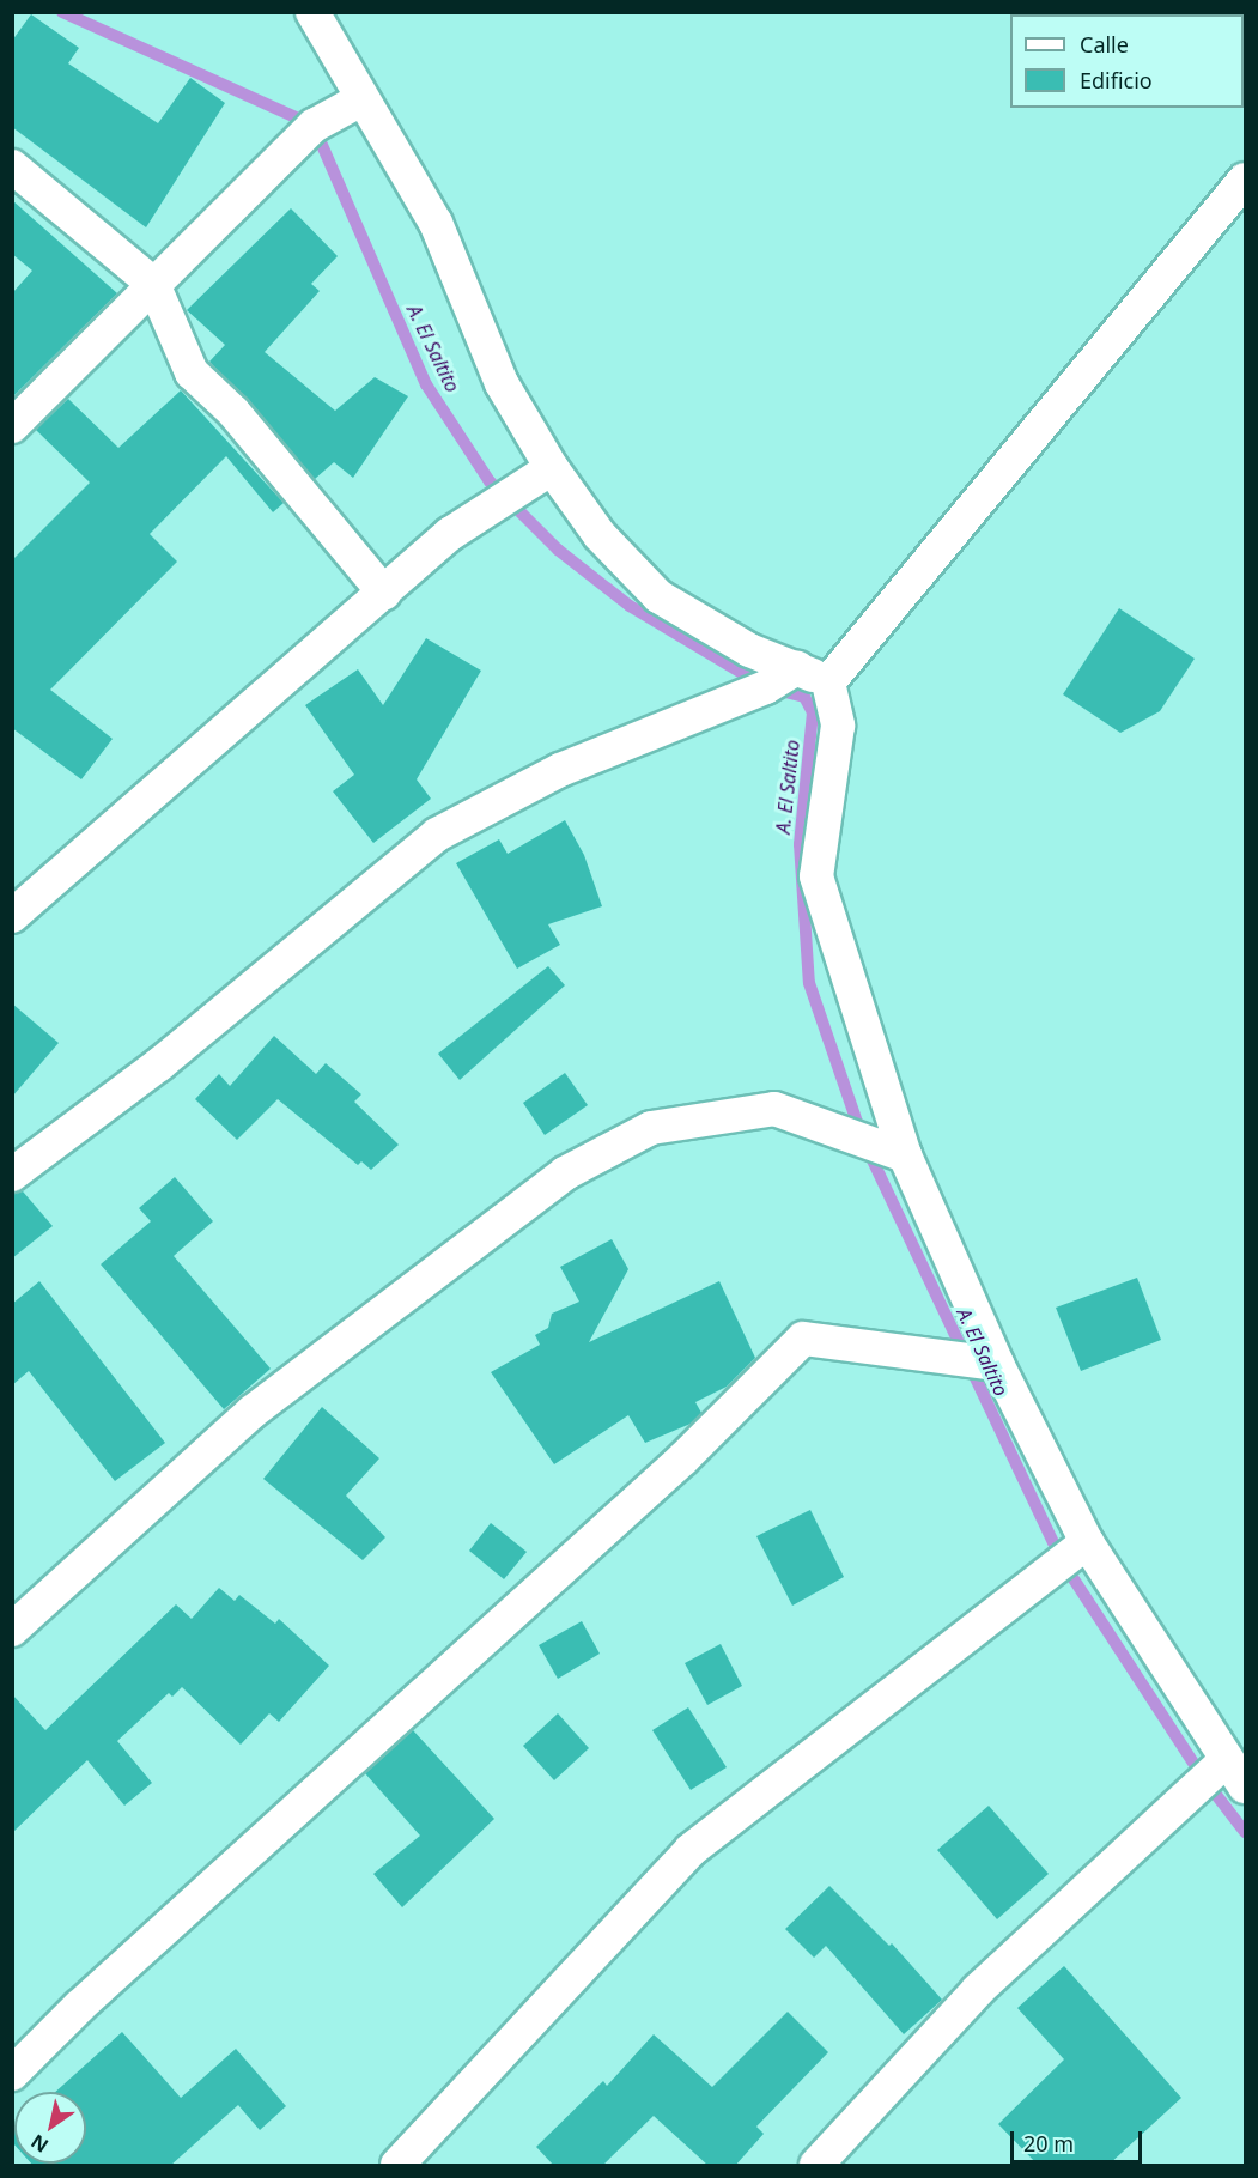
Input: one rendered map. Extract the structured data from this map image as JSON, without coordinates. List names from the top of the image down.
{
  "water": ["A. El Saltito"],
  "legend": ["Calle", "Edificio"],
  "scale_bar": "20 m",
  "north": "bottom left"
}
